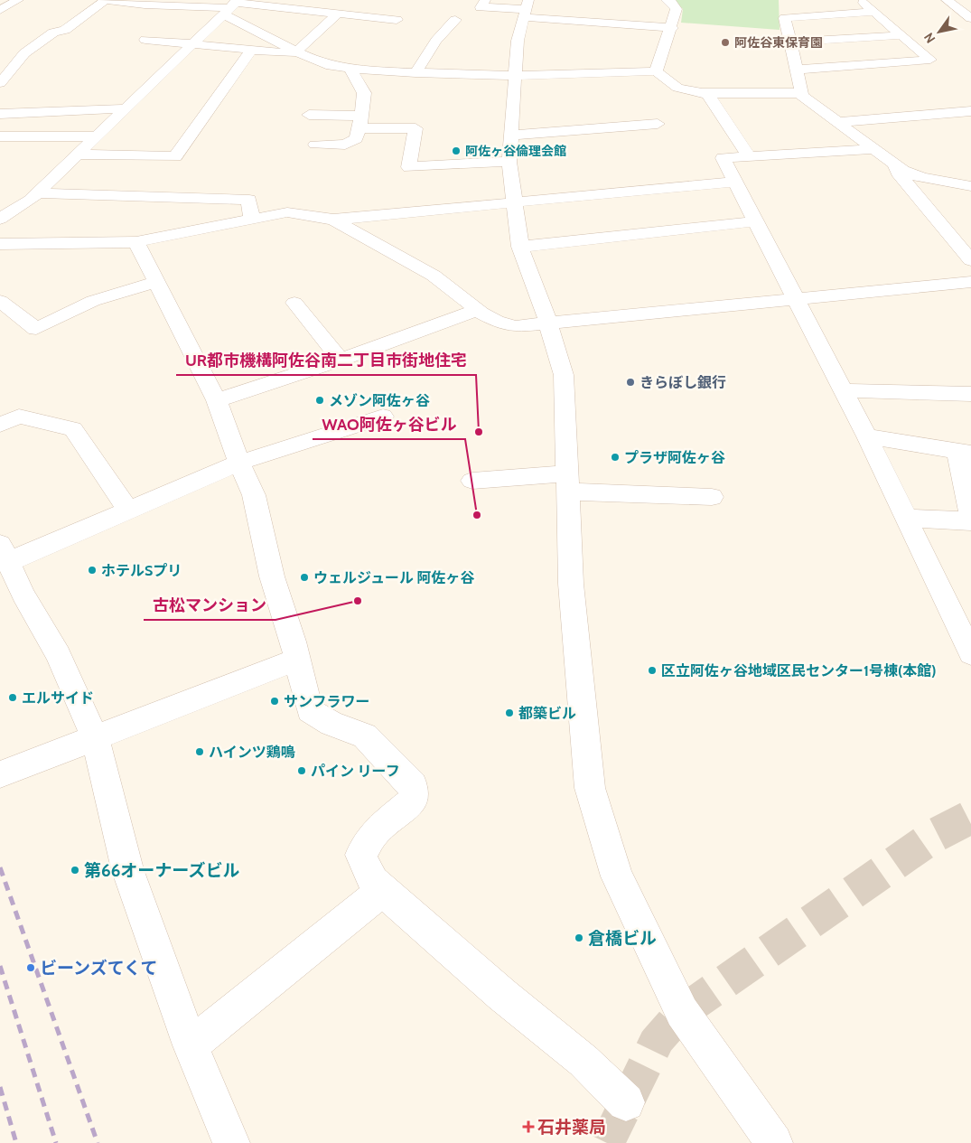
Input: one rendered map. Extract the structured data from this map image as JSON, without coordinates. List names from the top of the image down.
{
  "places": {
    "other": [
      "阿佐谷東保育園",
      "阿佐ヶ谷倫理会館",
      "きらぼし銀行",
      "メゾン阿佐ヶ谷",
      "UR都市機構阿佐谷南二丁目市街地住宅",
      "プラザ阿佐ヶ谷",
      "WAO阿佐ヶ谷ビル",
      "ホテルSプリ",
      "ウェルジュール 阿佐ヶ谷",
      "古松マンション",
      "区立阿佐ヶ谷地域区民センター1号棟(本館)",
      "エルサイド",
      "サンフラワー",
      "都築ビル",
      "ハインツ鶏鳴",
      "パイン リーフ",
      "第66オーナーズビル",
      "倉橋ビル",
      "ビーンズてくて"
    ],
    "health": ["石井薬局"]
  },
  "north": "bottom left"
}
